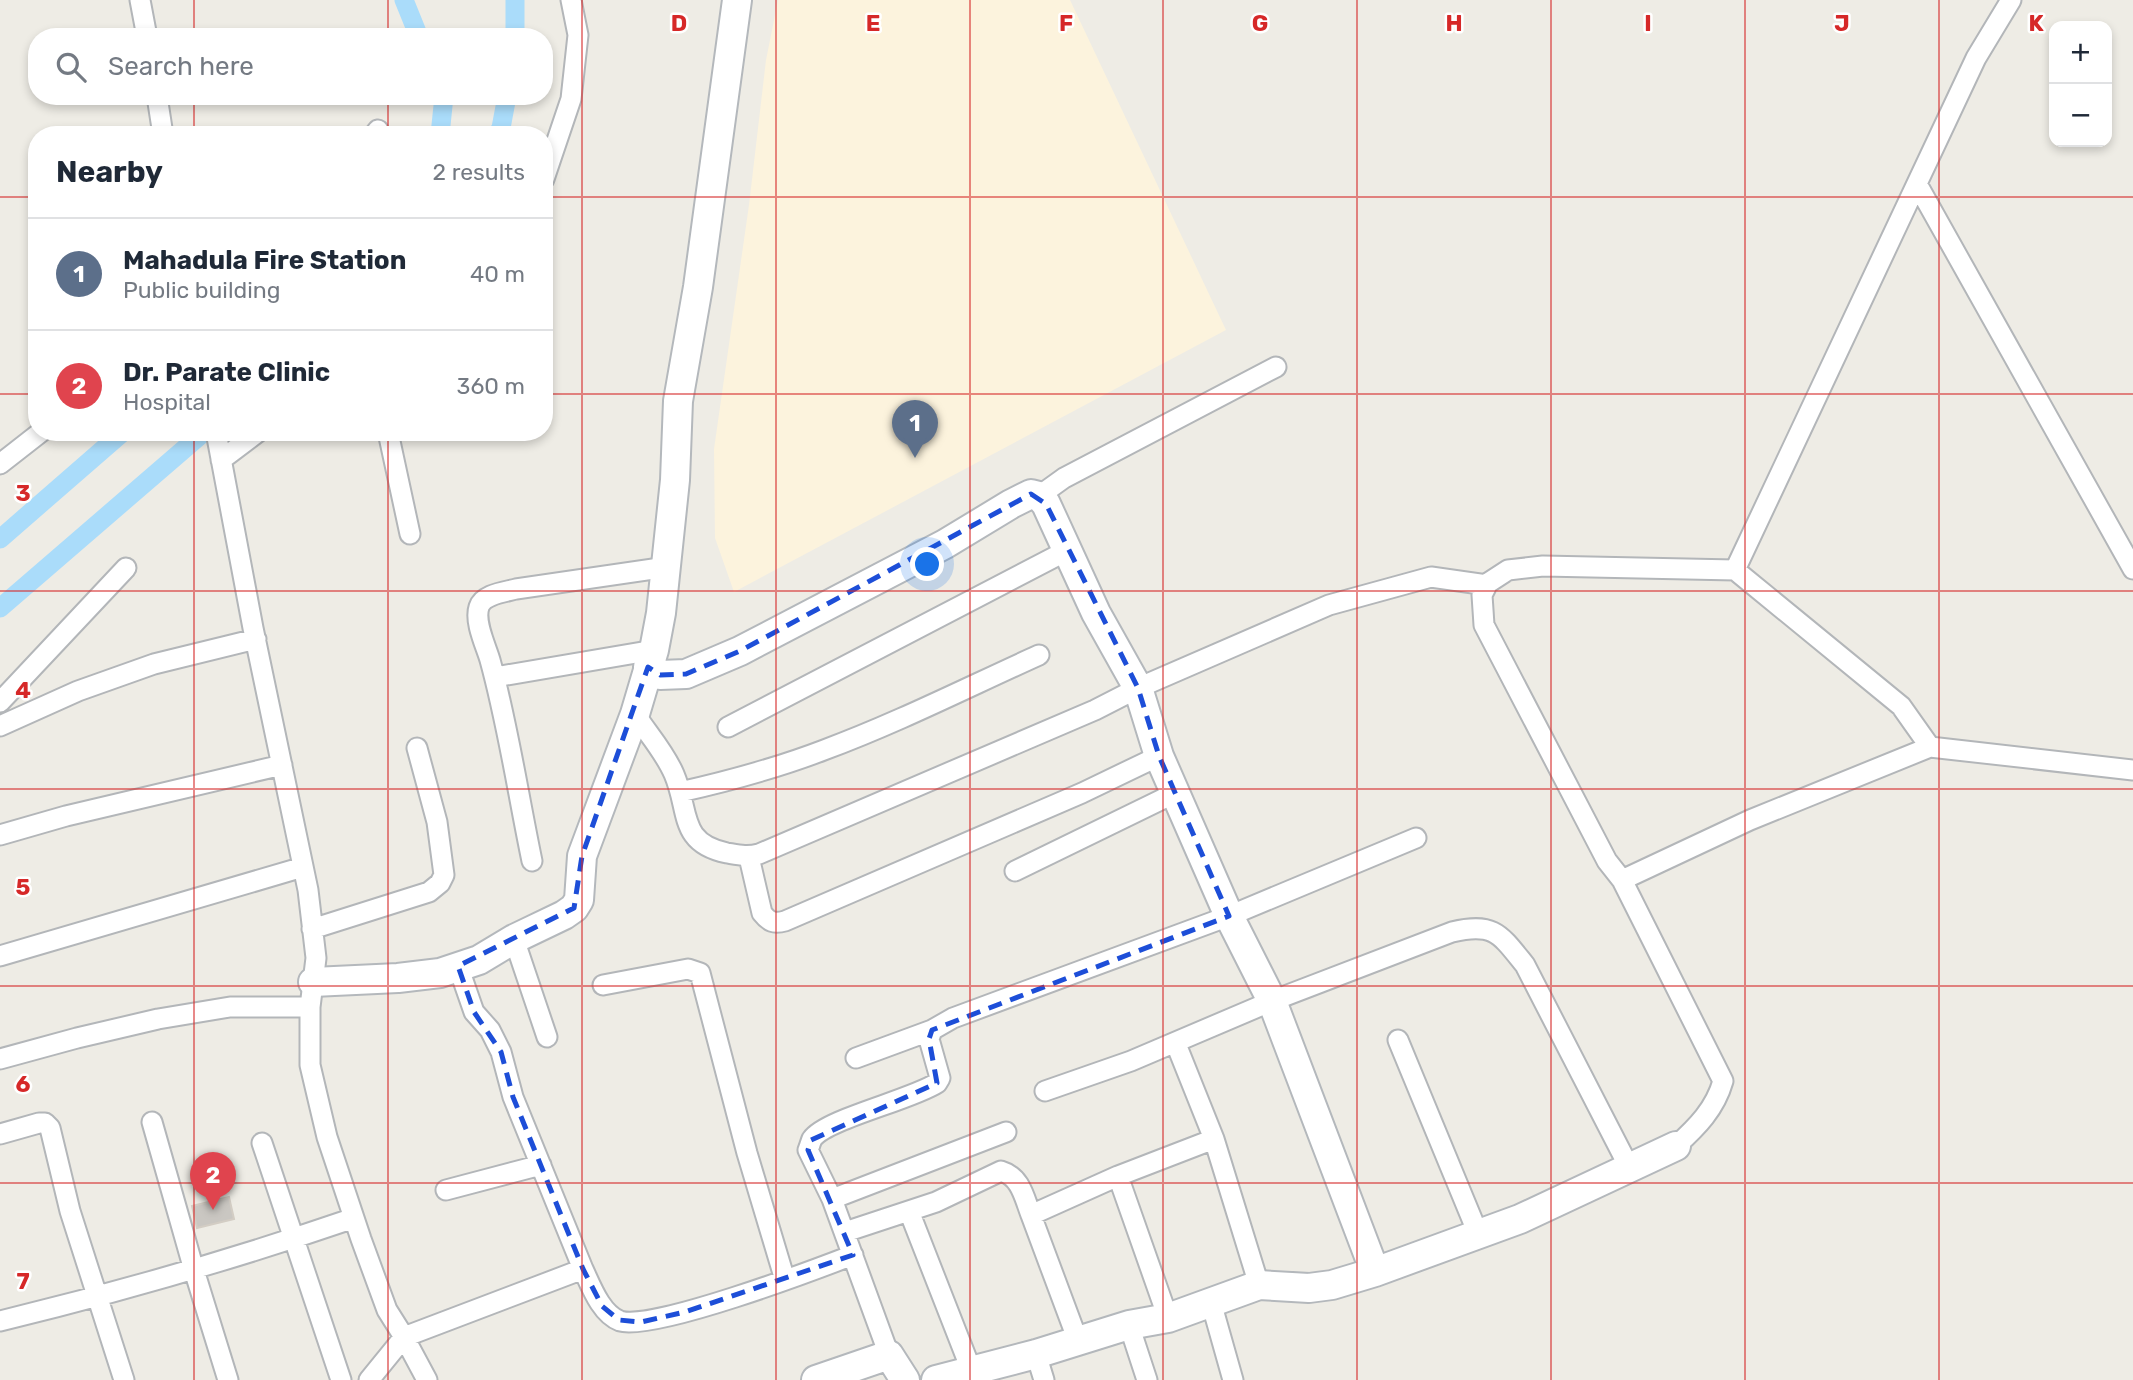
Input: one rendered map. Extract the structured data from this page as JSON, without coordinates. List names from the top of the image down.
{
  "page": {
    "map_buttons": ["+", "−"],
    "search": "Search here",
    "heading": ["Nearby", "2 results"],
    "list": [
      {
        "mark": "1",
        "name": "Mahadula Fire Station",
        "note": "Public building",
        "value": "40 m"
      },
      {
        "mark": "2",
        "name": "Dr. Parate Clinic",
        "note": "Hospital",
        "value": "360 m"
      }
    ],
    "pins": ["1", "2"]
  },
  "grid": {
    "columns": [
      "D",
      "E",
      "F",
      "G",
      "H",
      "I",
      "J",
      "K"
    ],
    "rows": [
      "3",
      "4",
      "5",
      "6",
      "7"
    ]
  }
}
